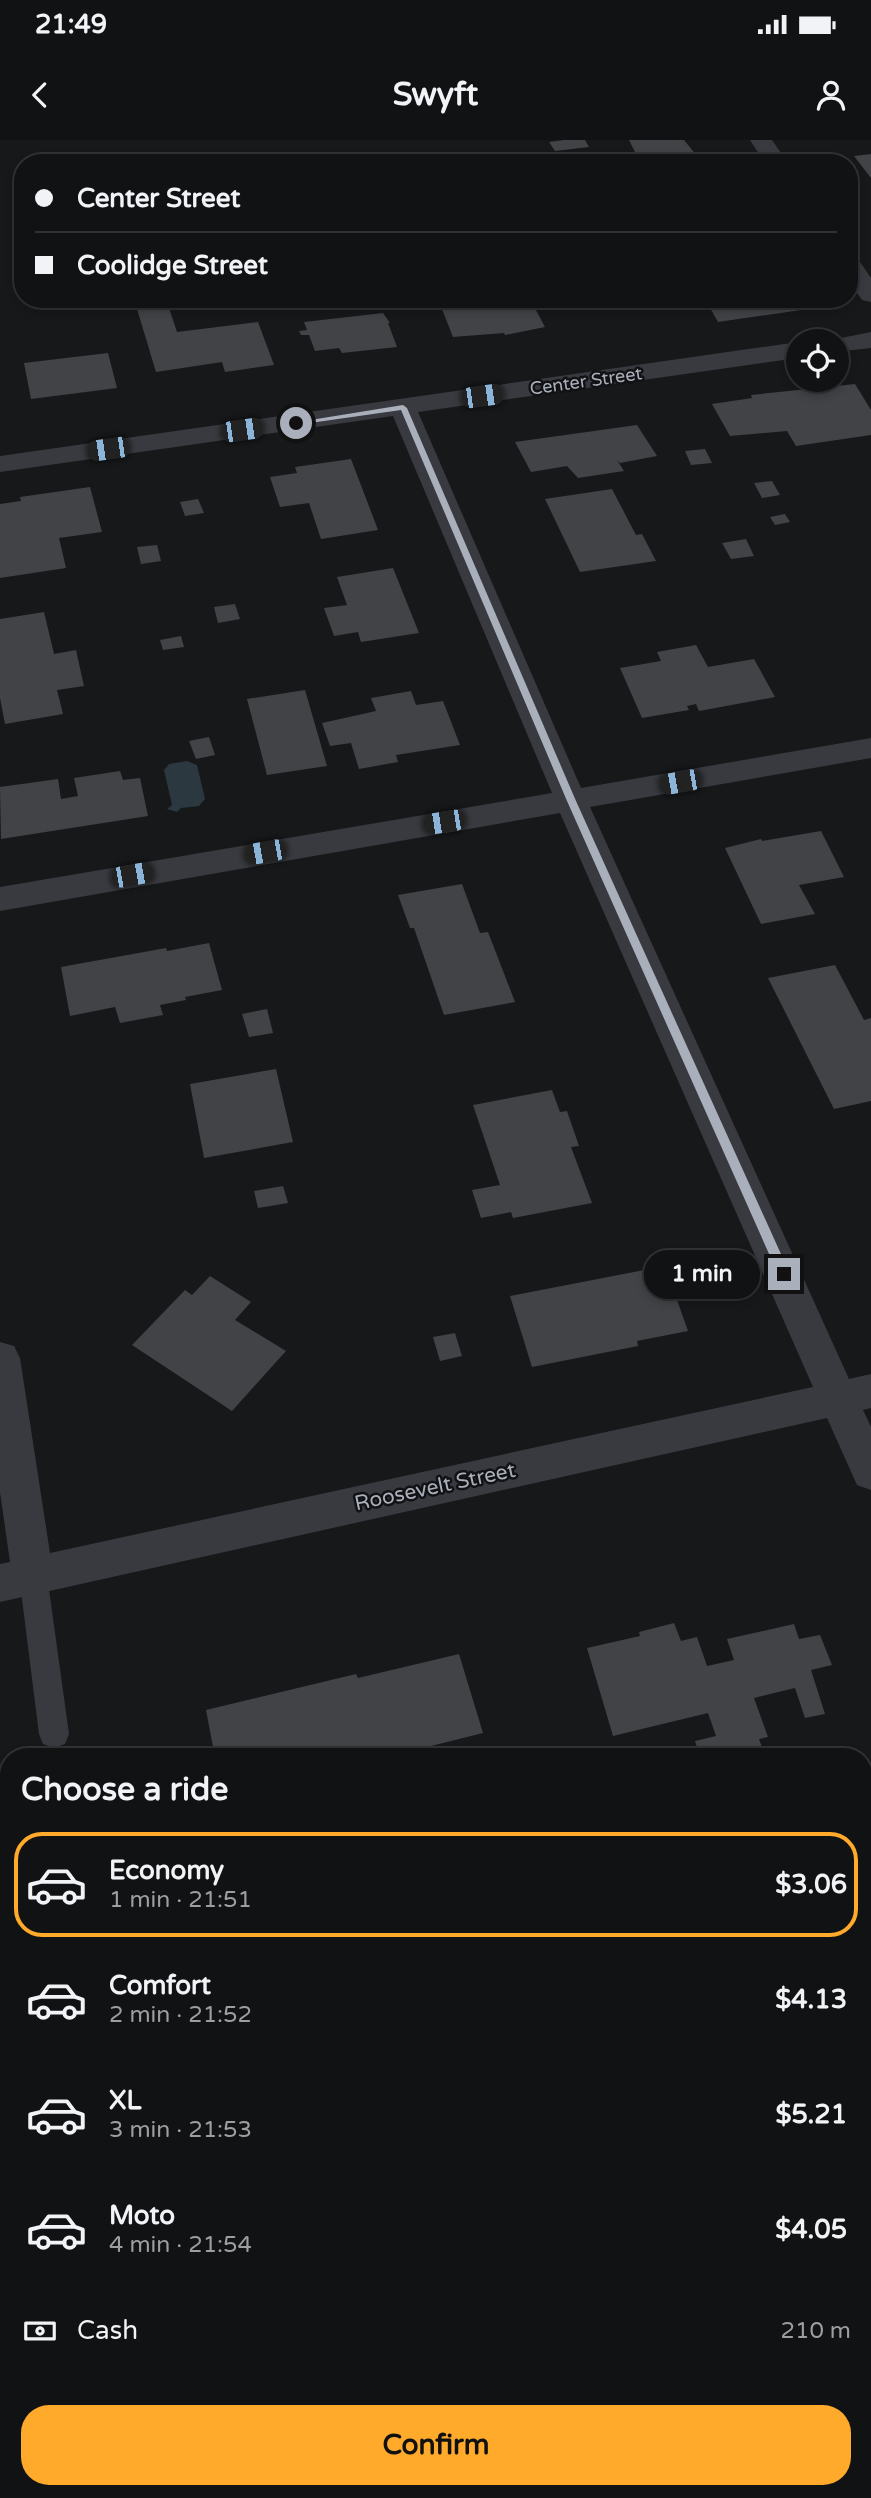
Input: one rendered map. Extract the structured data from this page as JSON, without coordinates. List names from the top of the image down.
{
  "streets": {
    "street": ["Center Street", "Roosevelt Street"]
  },
  "page": {
    "status": "21:49",
    "header": "Swyft",
    "banner": ["Center Street", "Coolidge Street"],
    "bubble": "1 min",
    "heading": "Choose a ride",
    "list": [
      {
        "name": "Economy",
        "note": "1 min · 21:51",
        "value": "$3.06"
      },
      {
        "name": "Comfort",
        "note": "2 min · 21:52",
        "value": "$4.13"
      },
      {
        "name": "XL",
        "note": "3 min · 21:53",
        "value": "$5.21"
      },
      {
        "name": "Moto",
        "note": "4 min · 21:54",
        "value": "$4.05"
      }
    ],
    "pay": ["Cash", "210 m"],
    "buttons": "Confirm"
  }
}
